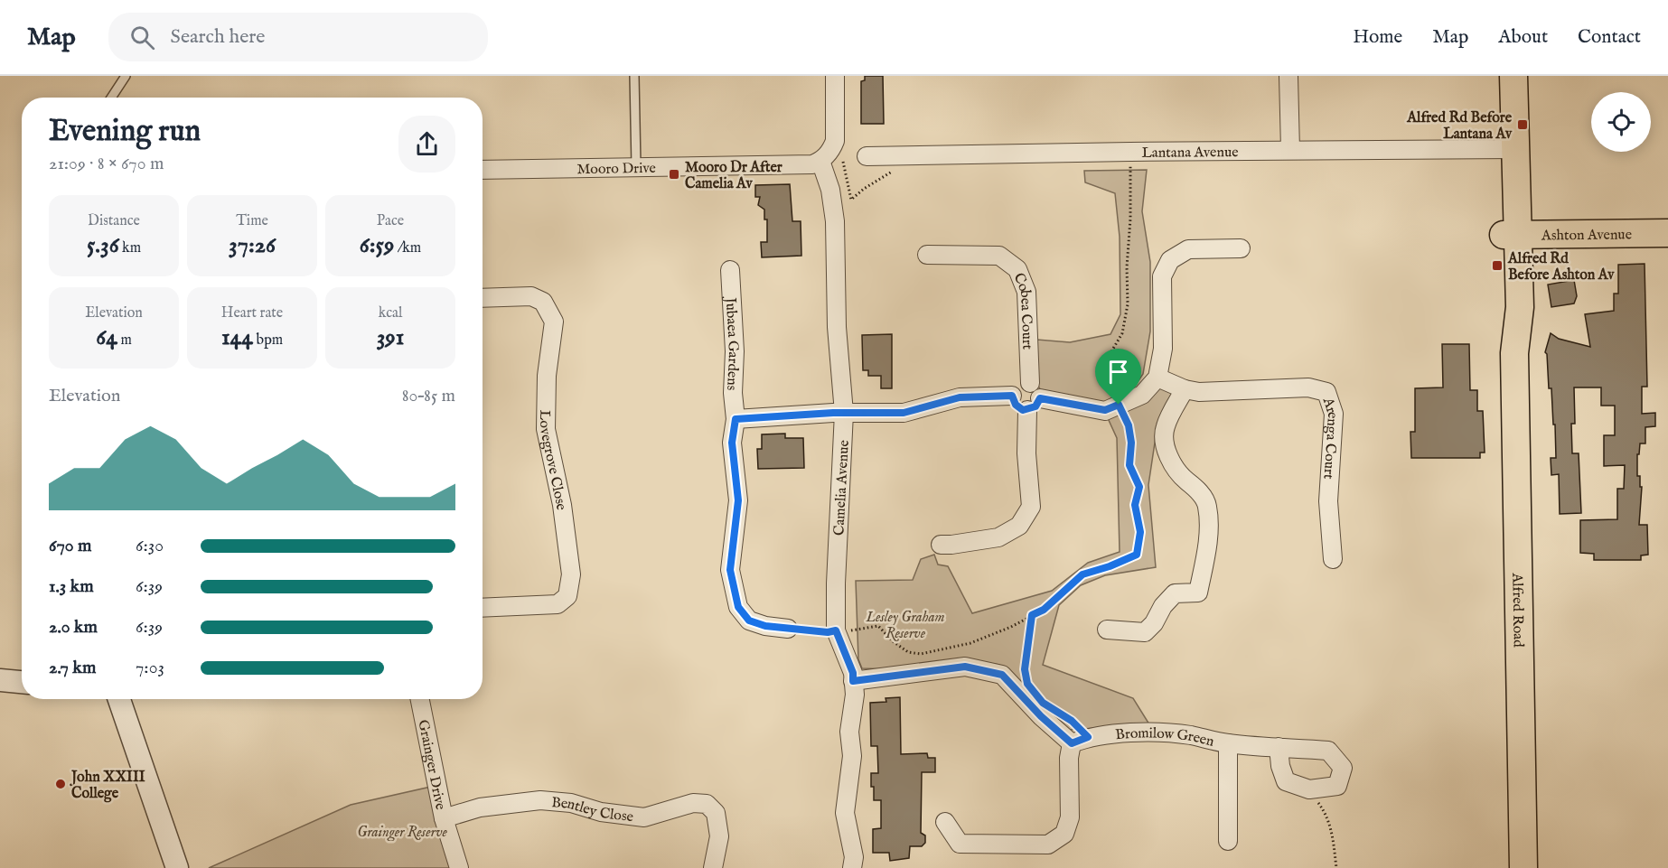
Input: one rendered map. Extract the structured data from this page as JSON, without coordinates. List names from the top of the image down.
{
  "streets": {
    "main road": ["Ashton Avenue", "Alfred Road"],
    "street": [
      "Lantana Avenue",
      "Mooro Drive",
      "Cobea Court",
      "Jubaea Gardens",
      "Arenga Court",
      "Lovegrove Close",
      "Camelia Avenue",
      "Bromilow Green",
      "Grainger Drive",
      "Bentley Close"
    ]
  },
  "crossings": [
    ["Lantana Avenue", "Alfred Road"],
    ["Mooro Drive", "Camelia Avenue"],
    ["Ashton Avenue", "Alfred Road"],
    ["Grainger Drive", "Bentley Close"]
  ],
  "parks": ["Lesley Graham Reserve", "Grainger Reserve"],
  "places": {
    "transit": ["Alfred Rd Before Lantana Av", "Mooro Dr After Camelia Av", "Alfred Rd Before Ashton Av"],
    "other": ["John XXIII College"]
  },
  "page": {
    "header": "Map",
    "search": "Search here",
    "nav": [
      "Home",
      "Map",
      "About",
      "Contact"
    ],
    "heading": ["Evening run", "21:09 · 8 × 670 m"],
    "stats": [
      ["Distance", "5.36 km"],
      ["Time", "37:26"],
      ["Pace", "6:59 /km"],
      ["Elevation", "64 m"],
      ["Heart rate", "144 bpm"],
      ["kcal", "391"]
    ],
    "chart": ["Elevation", "80–85 m"],
    "list": [
      {
        "name": "670 m",
        "note": "6:30"
      },
      {
        "name": "1.3 km",
        "note": "6:39"
      },
      {
        "name": "2.0 km",
        "note": "6:39"
      },
      {
        "name": "2.7 km",
        "note": "7:03"
      }
    ]
  }
}
